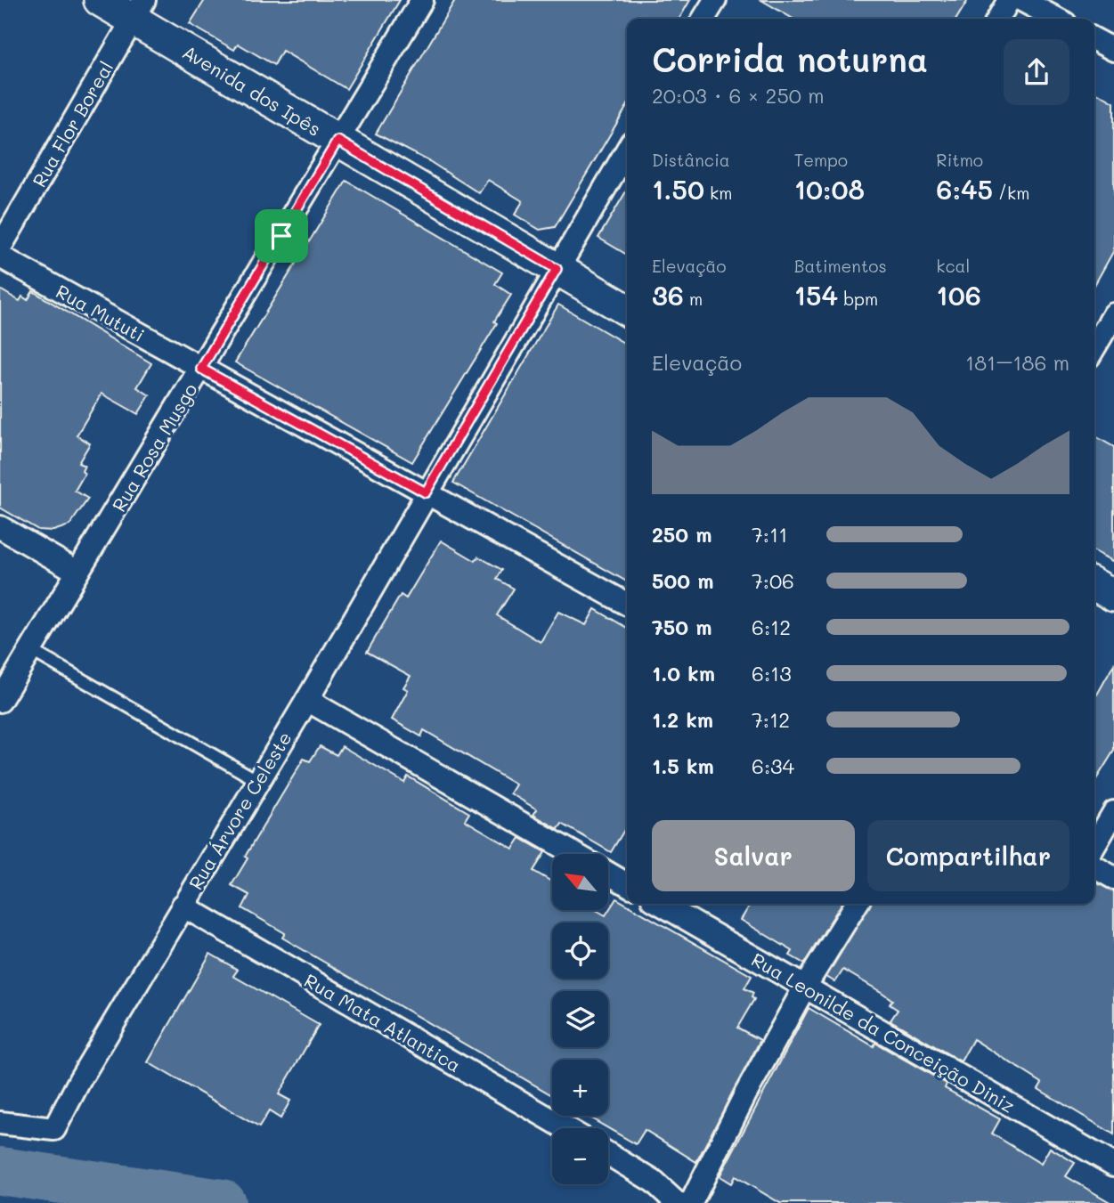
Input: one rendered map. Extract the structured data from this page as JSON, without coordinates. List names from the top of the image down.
{
  "streets": {
    "street": [
      "Avenida dos Ipês",
      "Rua Flor Boreal",
      "Rua Mututi",
      "Rua Rosa Musgo",
      "Rua Árvore Celeste",
      "Rua Mata Atlantica",
      "Rua Leonilde da Conceição Diniz"
    ]
  },
  "crossings": [
    ["Avenida dos Ipês", "Rua Flor Boreal"],
    ["Avenida dos Ipês", "Rua Rosa Musgo"],
    ["Avenida dos Ipês", "Rua Árvore Celeste"],
    ["Rua Mututi", "Rua Rosa Musgo"],
    ["Rua Mututi", "Rua Árvore Celeste"],
    ["Rua Árvore Celeste", "Rua Mata Atlantica"]
  ],
  "north": "top left",
  "page": {
    "heading": ["Corrida noturna", "20:03 · 6 × 250 m"],
    "stats": [
      ["Distância", "1.50 km"],
      ["Tempo", "10:08"],
      ["Ritmo", "6:45 /km"],
      ["Elevação", "36 m"],
      ["Batimentos", "154 bpm"],
      ["kcal", "106"]
    ],
    "chart": ["Elevação", "181–186 m"],
    "list": [
      {
        "name": "250 m",
        "note": "7:11"
      },
      {
        "name": "500 m",
        "note": "7:06"
      },
      {
        "name": "750 m",
        "note": "6:12"
      },
      {
        "name": "1.0 km",
        "note": "6:13"
      },
      {
        "name": "1.2 km",
        "note": "7:12"
      },
      {
        "name": "1.5 km",
        "note": "6:34"
      }
    ],
    "buttons": ["Salvar", "Compartilhar"],
    "map_buttons": ["+", "−"]
  }
}
